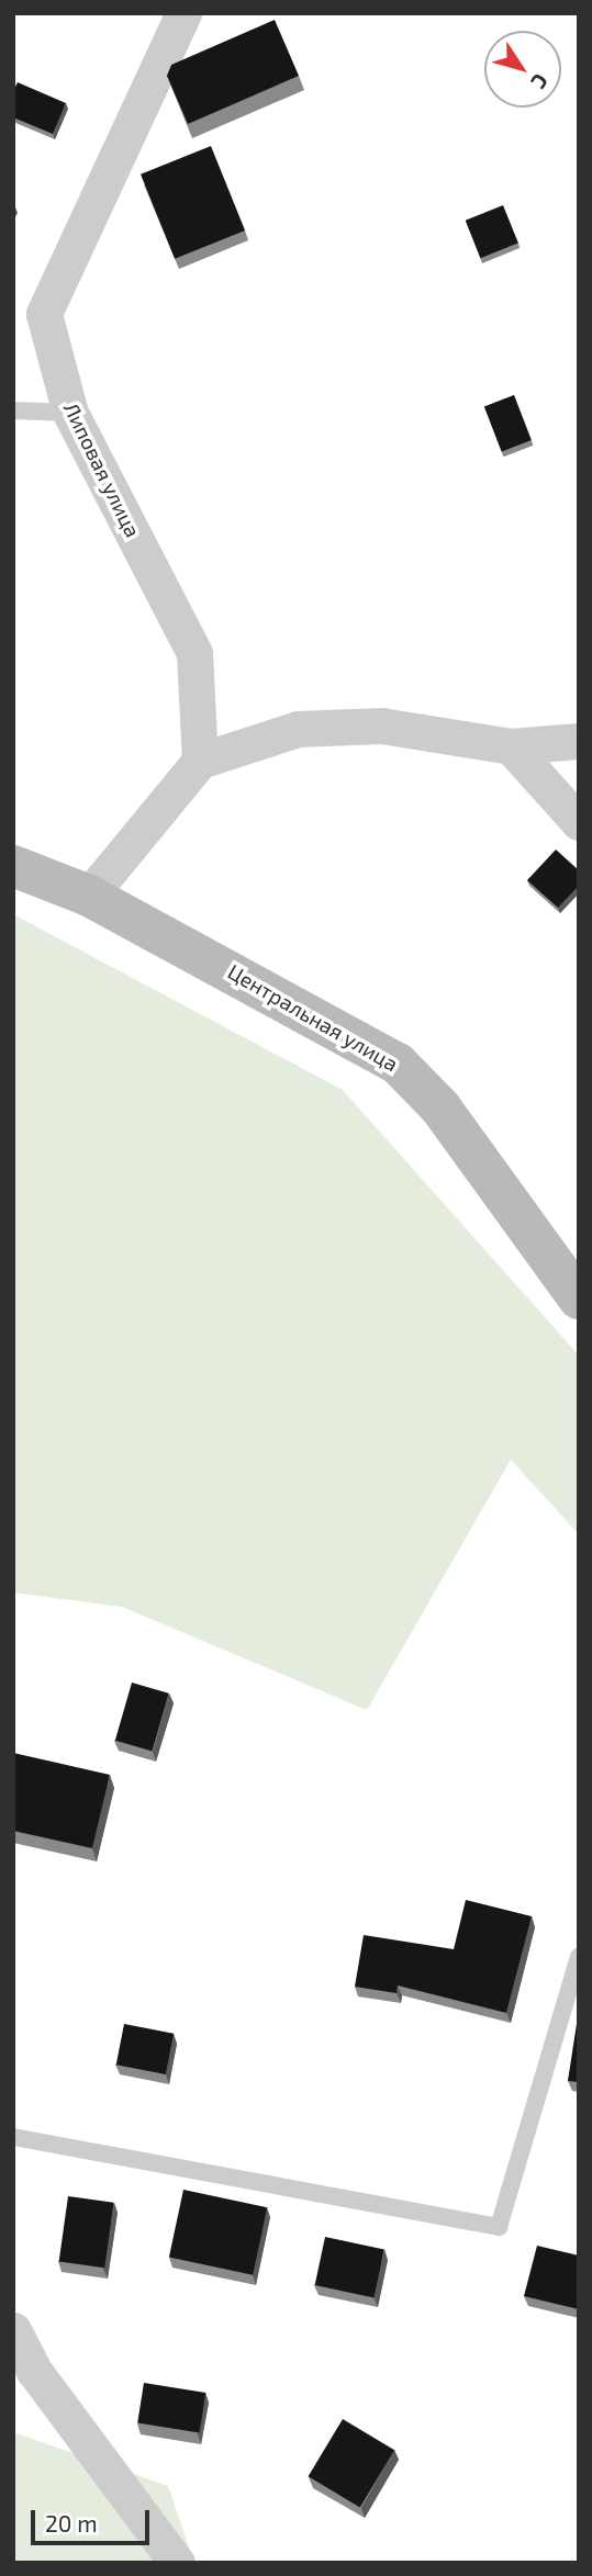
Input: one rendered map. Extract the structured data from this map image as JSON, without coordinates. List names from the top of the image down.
{
  "streets": {
    "street": ["Липовая улица", "Центральная улица"]
  },
  "scale_bar": "20 m",
  "north": "bottom right"
}
